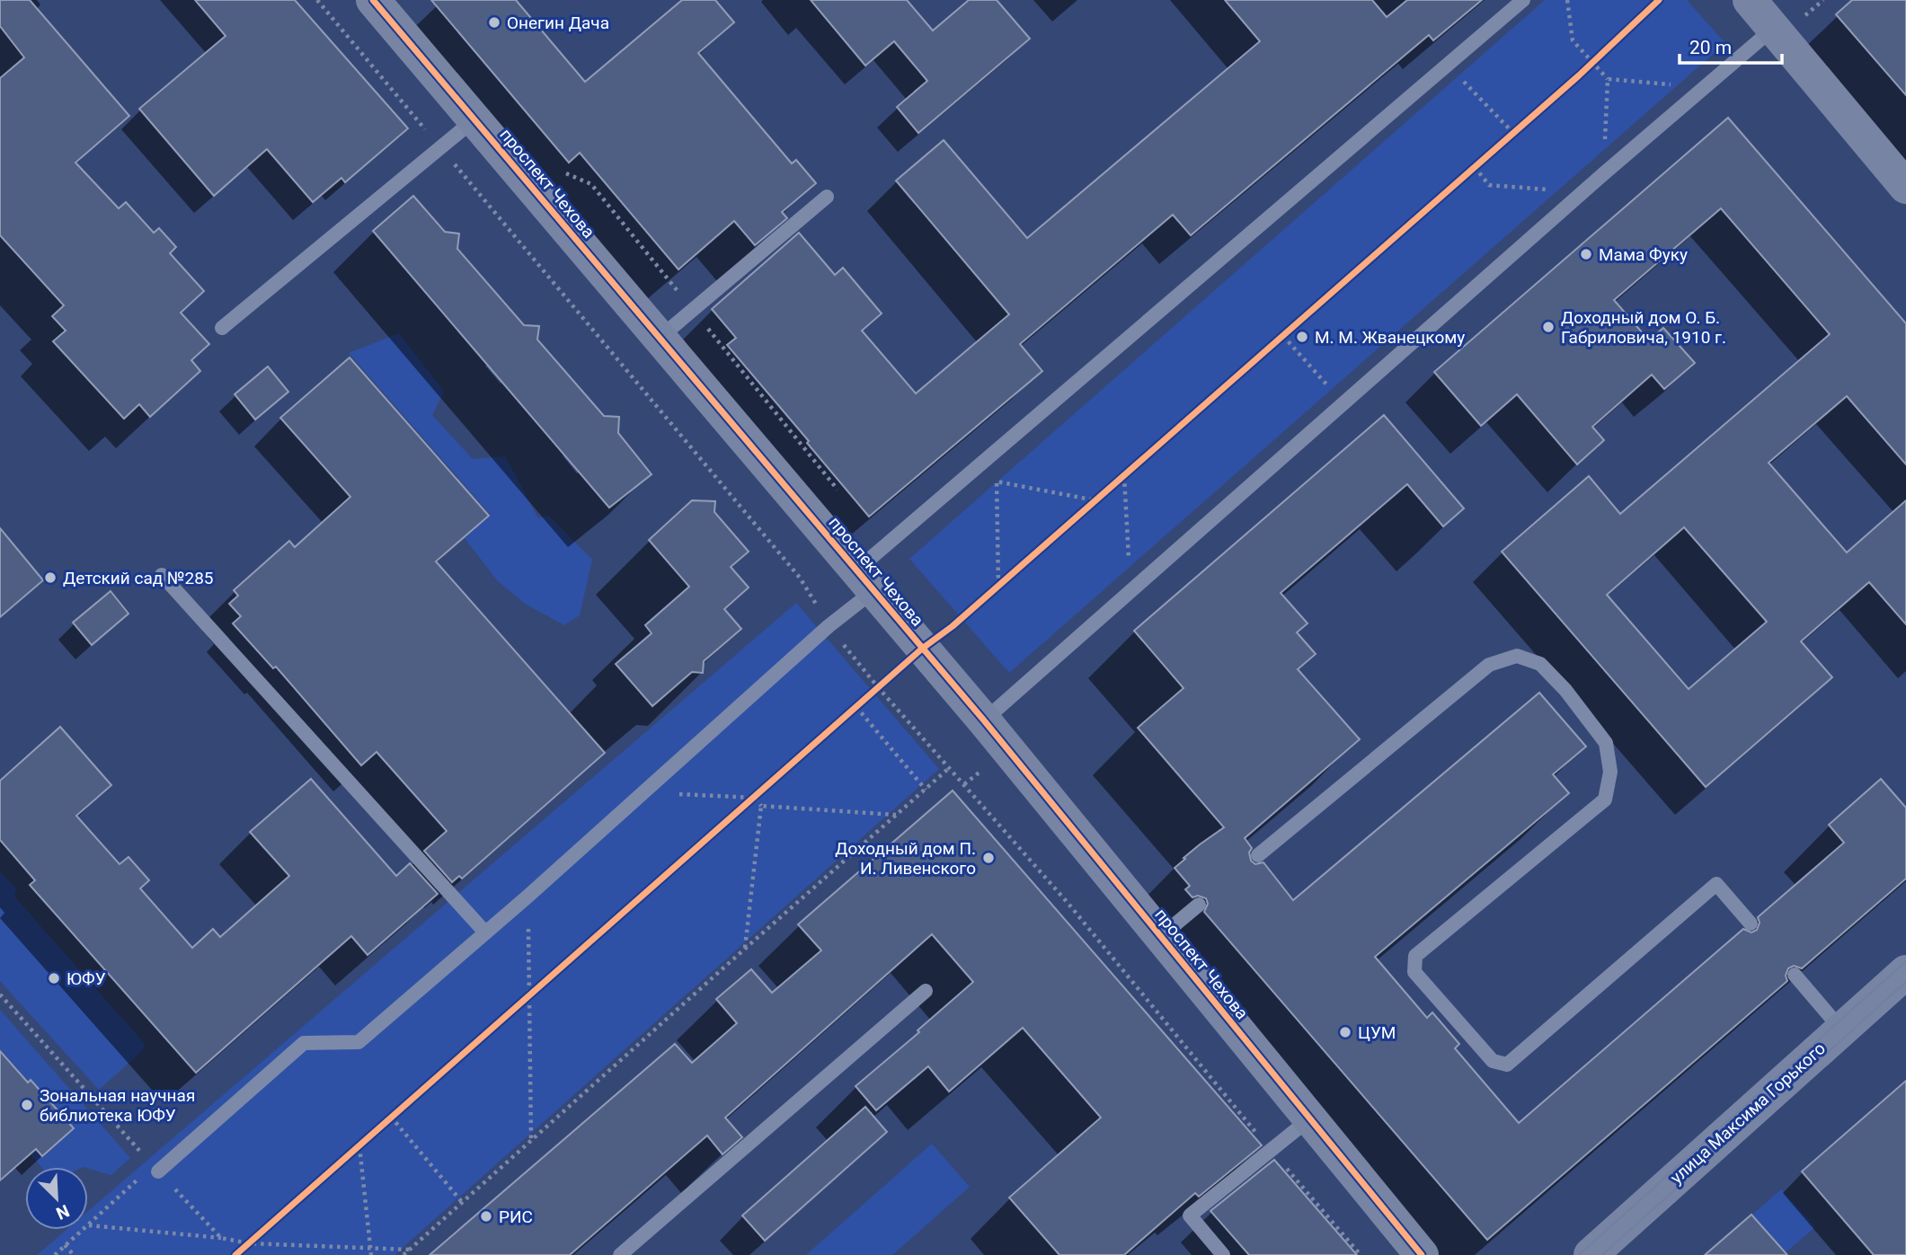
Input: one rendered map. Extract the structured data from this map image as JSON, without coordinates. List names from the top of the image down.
{
  "streets": {
    "street": ["проспект Чехова", "улица Максима Горького"]
  },
  "places": [
    "Онегин Дача",
    "Мама Фуку",
    "Доходный дом О. Б. Габриловича, 1910 г.",
    "М. М. Жванецкому",
    "Детский сад №285",
    "Доходный дом П. И. Ливенского",
    "ЮФУ",
    "ЦУМ",
    "Зональная научная библиотека ЮФУ",
    "РИС"
  ],
  "scale_bar": "20 m",
  "north": "bottom right"
}
